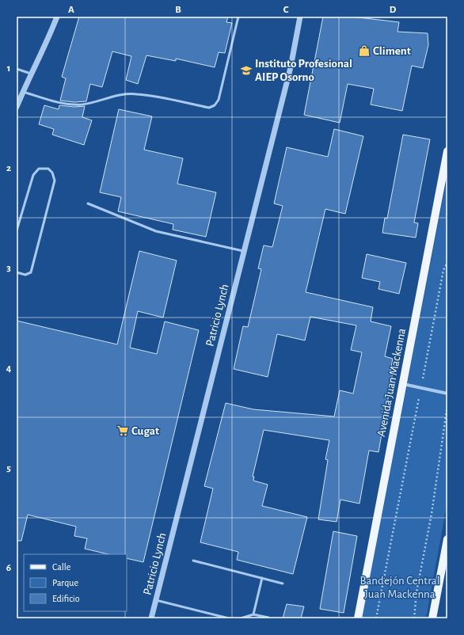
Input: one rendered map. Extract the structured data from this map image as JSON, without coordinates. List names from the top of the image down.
{
  "streets": {
    "main road": ["Avenida Juan Mackenna"],
    "street": ["Patricio Lynch"]
  },
  "parks": ["Bandejón Central Juan Mackenna"],
  "places": {
    "shop": ["Climent"],
    "school or university": ["Instituto Profesional AIEP Osorno"],
    "supermarket": ["Cugat"]
  },
  "legend": ["Calle", "Parque", "Edificio"],
  "grid": {
    "columns": [
      "A",
      "B",
      "C",
      "D"
    ],
    "rows": [
      "1",
      "2",
      "3",
      "4",
      "5",
      "6"
    ]
  }
}
